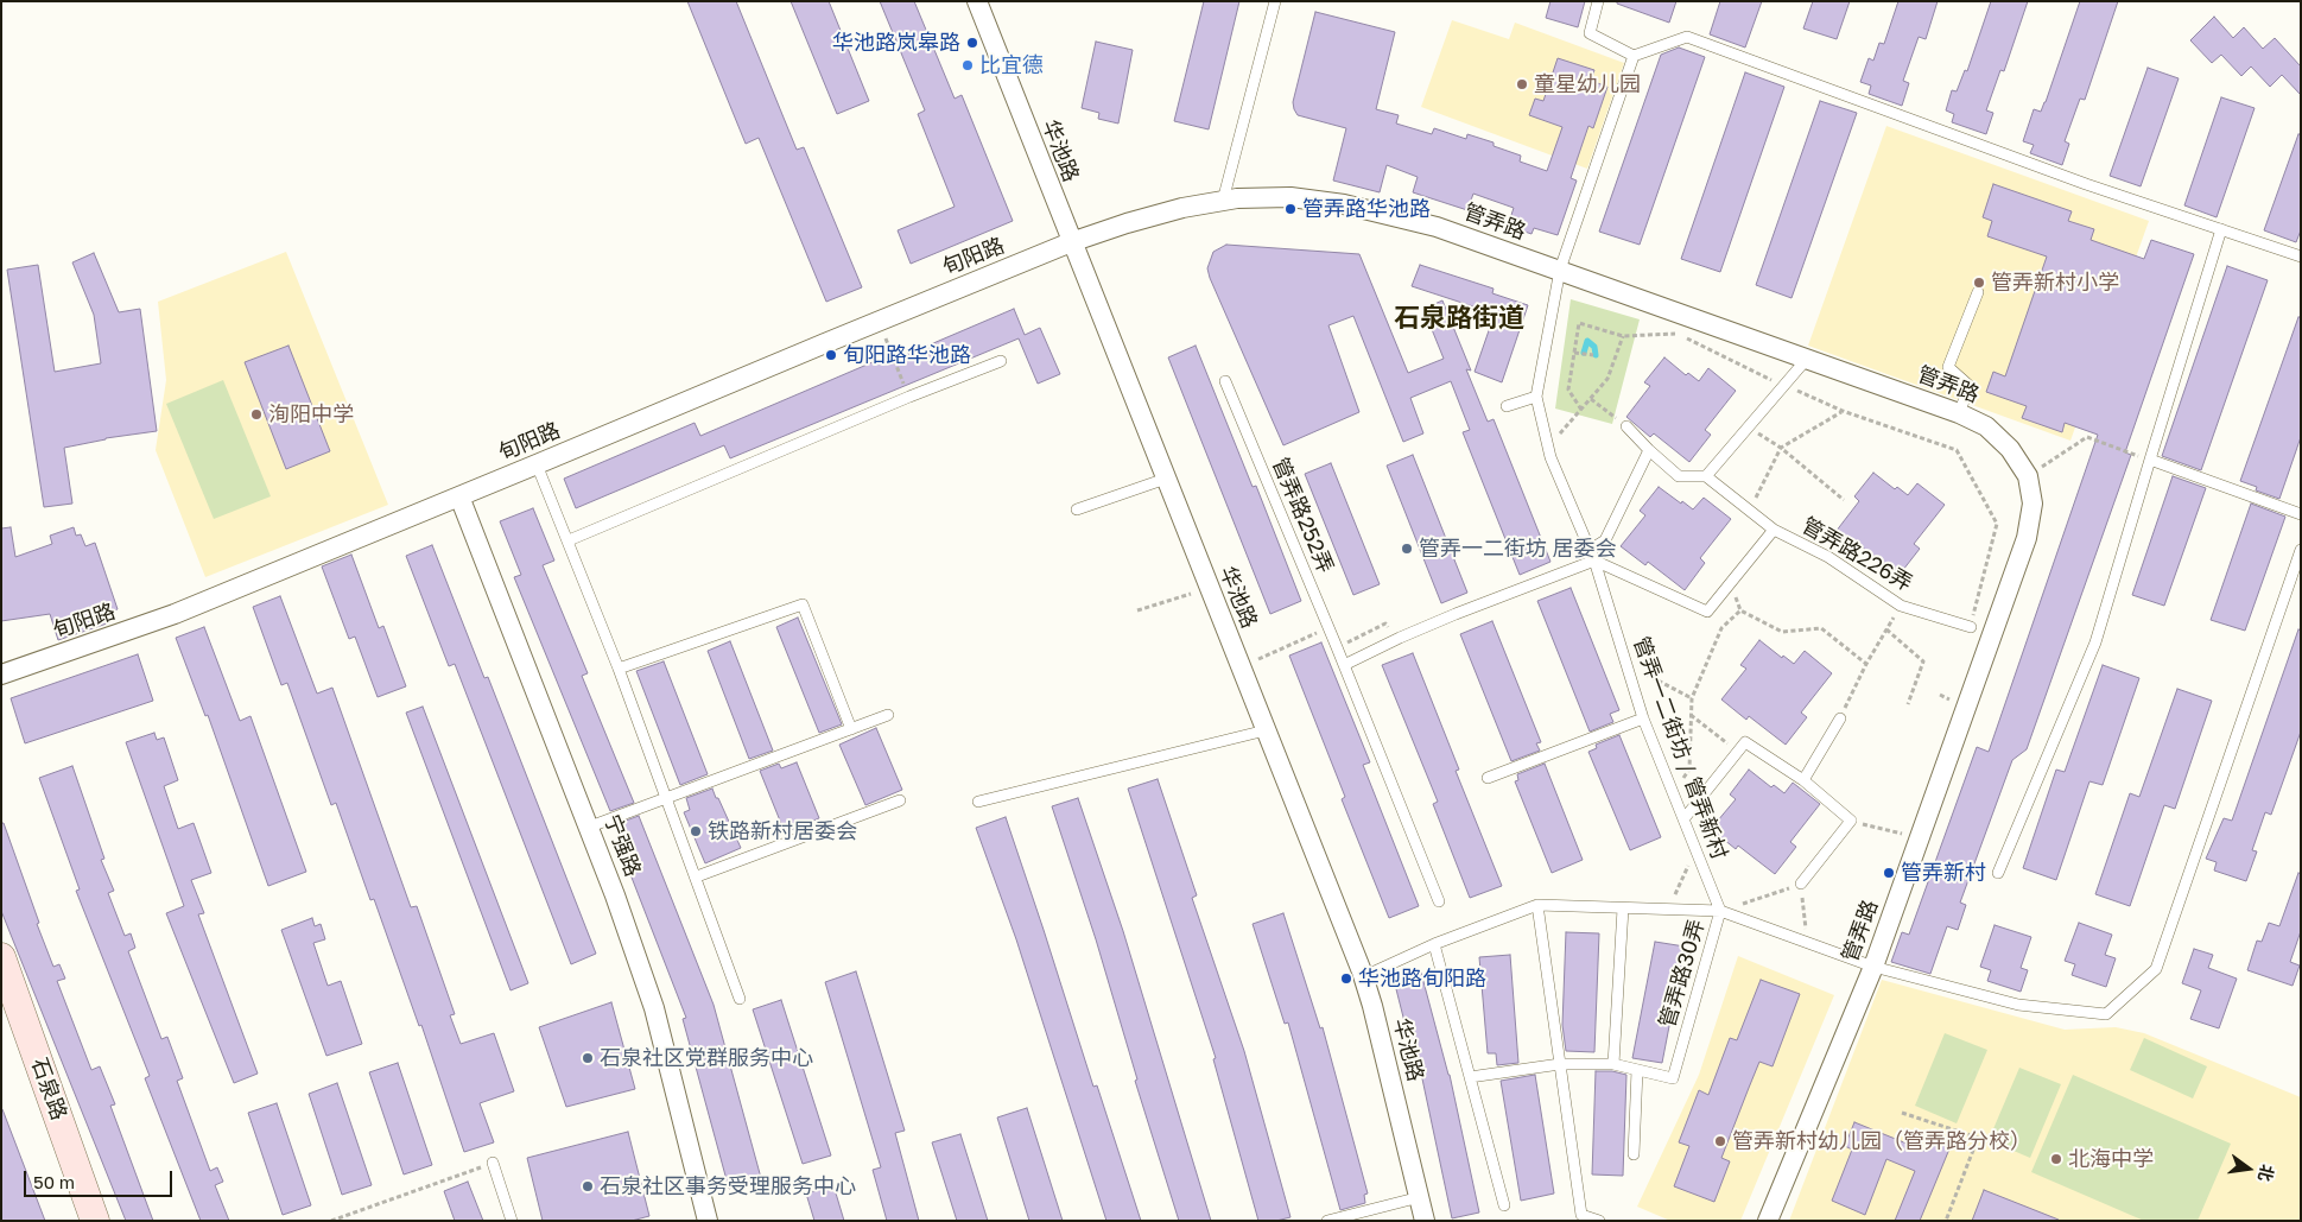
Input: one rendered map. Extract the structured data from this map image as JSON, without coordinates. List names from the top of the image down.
{
  "streets": {
    "street": [
      "华池路",
      "管弄路",
      "旬阳路",
      "宁强路",
      "石泉路"
    ],
    "lane": [
      "管弄路252弄",
      "管弄路226弄",
      "管弄一二街坊 / 管弄新村",
      "管弄路30弄"
    ]
  },
  "crossings": [
    ["华池路", "管弄路"],
    ["华池路", "旬阳路"],
    ["华池路", "管弄路30弄"],
    ["管弄路", "旬阳路"],
    ["管弄路", "管弄一二街坊 / 管弄新村"],
    ["旬阳路", "宁强路"],
    ["管弄路226弄", "管弄一二街坊 / 管弄新村"],
    ["管弄一二街坊 / 管弄新村", "管弄路30弄"]
  ],
  "districts": ["石泉路街道"],
  "places": [
    "华池路岚皋路",
    "比宜德",
    "童星幼儿园",
    "管弄路华池路",
    "管弄新村小学",
    "旬阳路华池路",
    "洵阳中学",
    "管弄一二街坊 居委会",
    "铁路新村居委会",
    "管弄新村",
    "华池路旬阳路",
    "石泉社区党群服务中心",
    "管弄新村幼儿园（管弄路分校）",
    "北海中学",
    "石泉社区事务受理服务中心"
  ],
  "scale_bar": "50 m",
  "north": "right"
}
